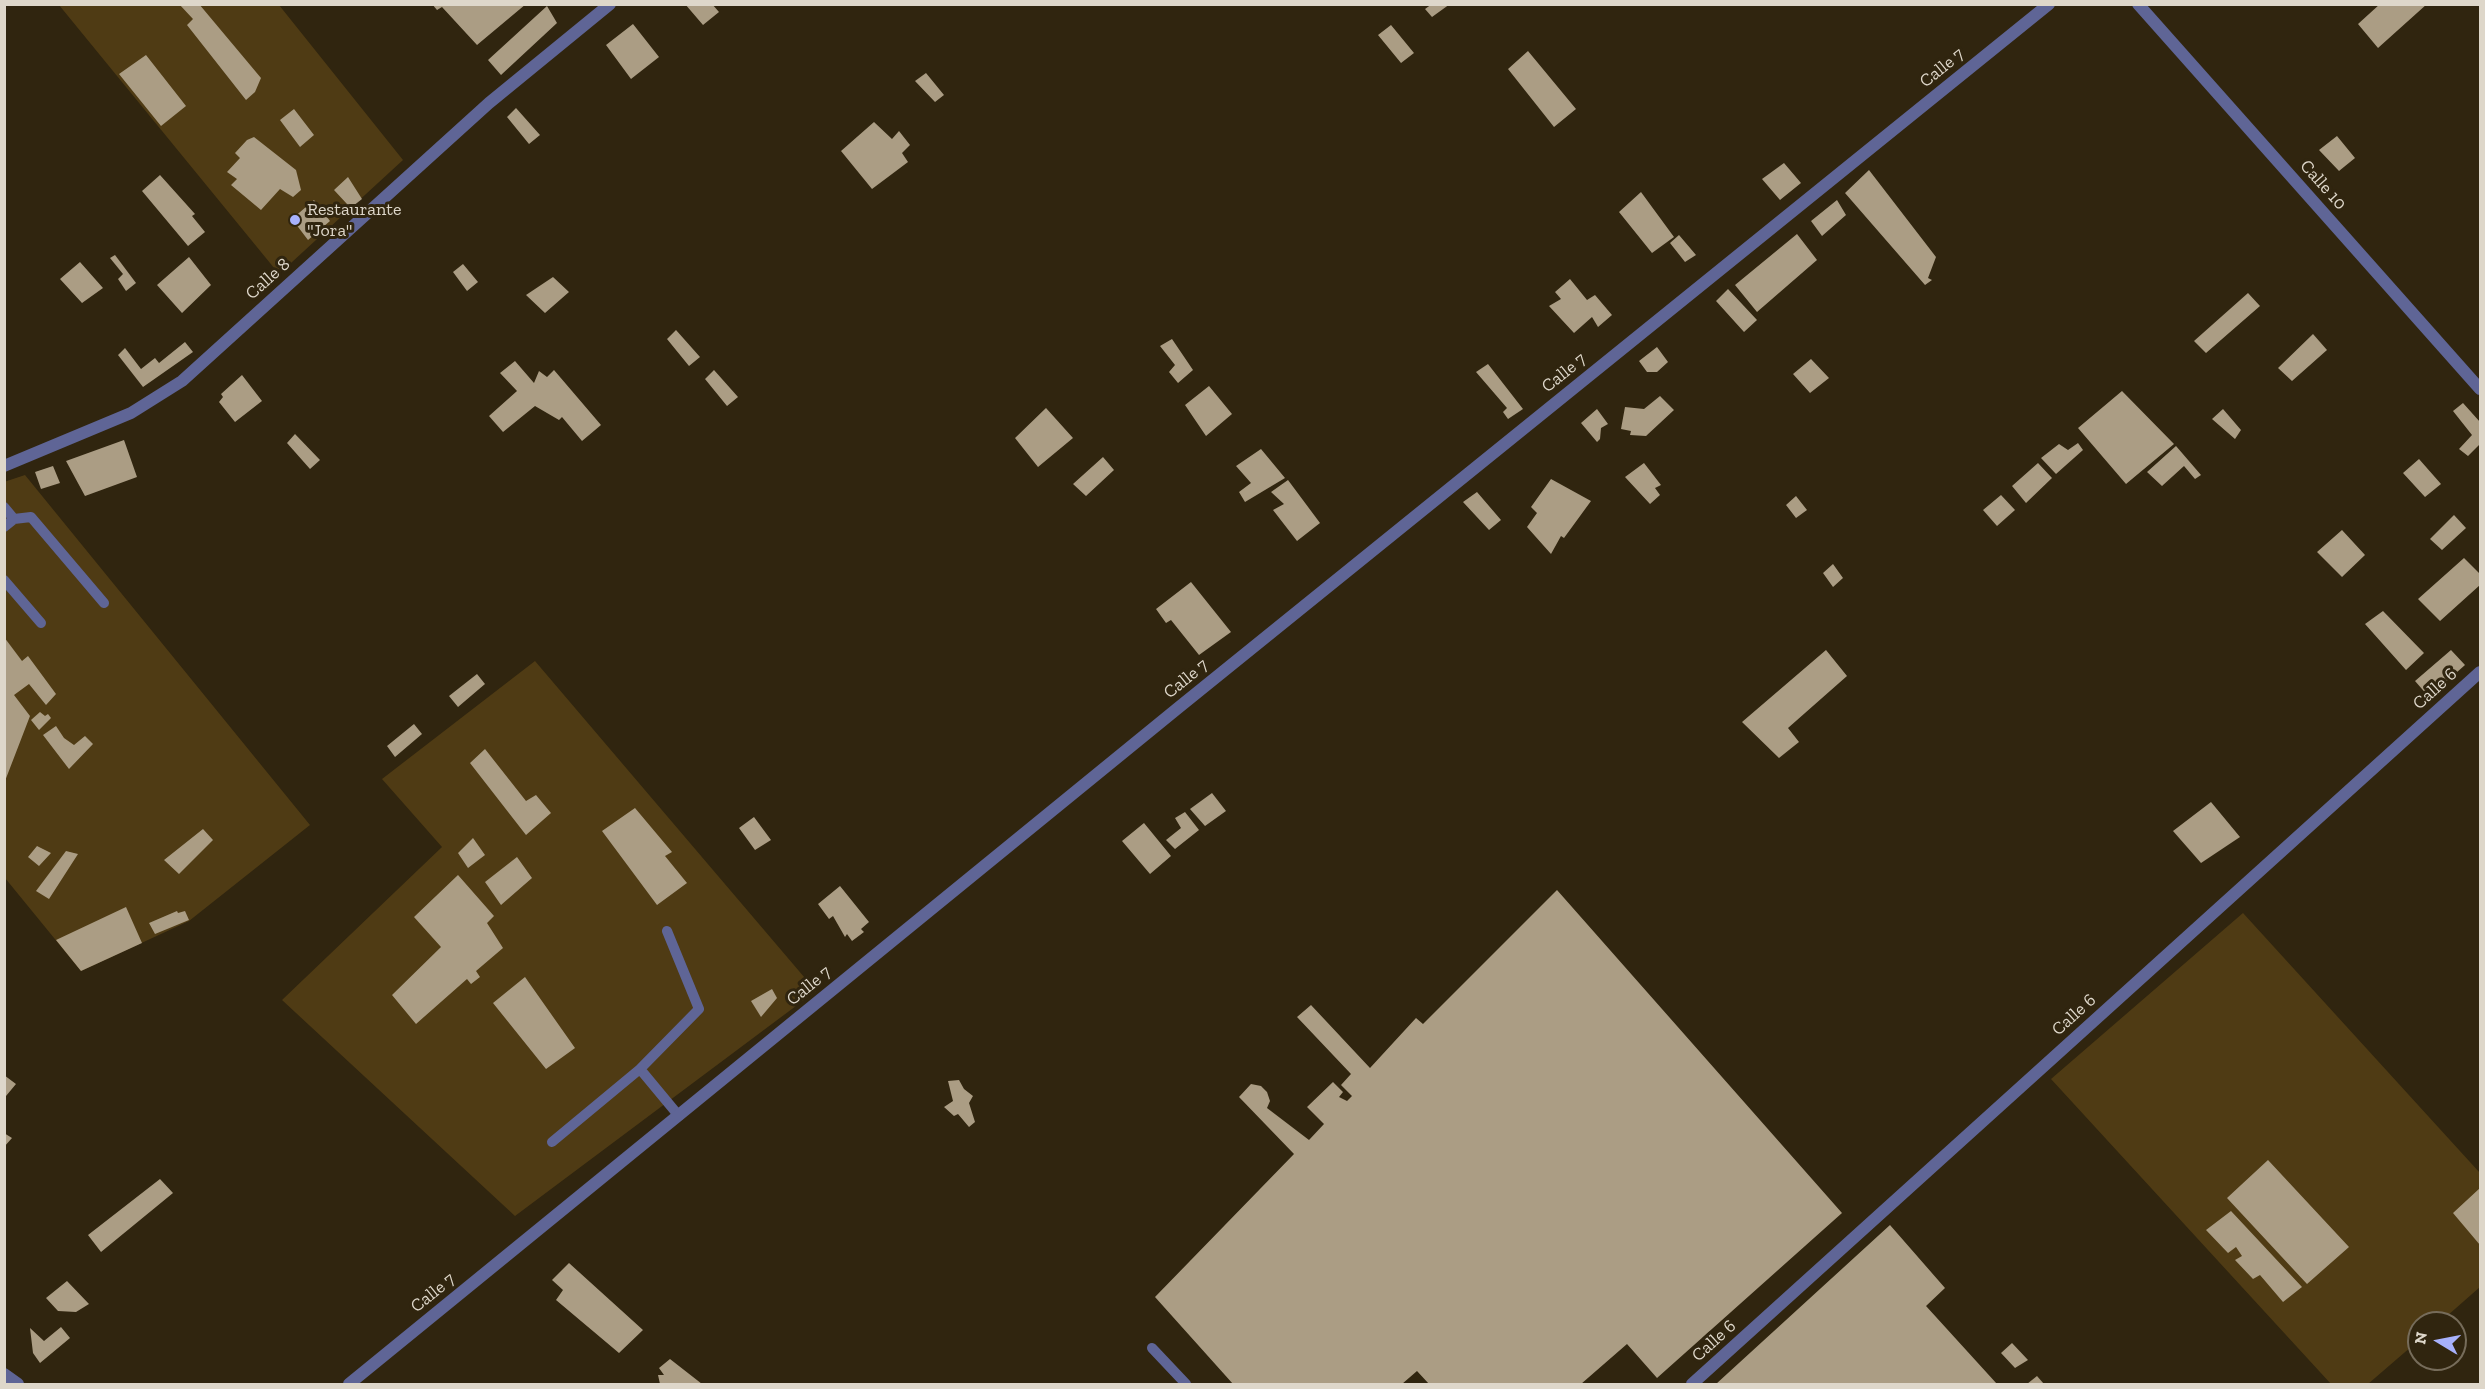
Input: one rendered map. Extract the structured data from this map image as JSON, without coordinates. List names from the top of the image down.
{
  "streets": {
    "street": [
      "Calle 7",
      "Calle 10",
      "Calle 8",
      "Calle 6"
    ]
  },
  "places": ["Restaurante \"Jora\""],
  "north": "left"
}
